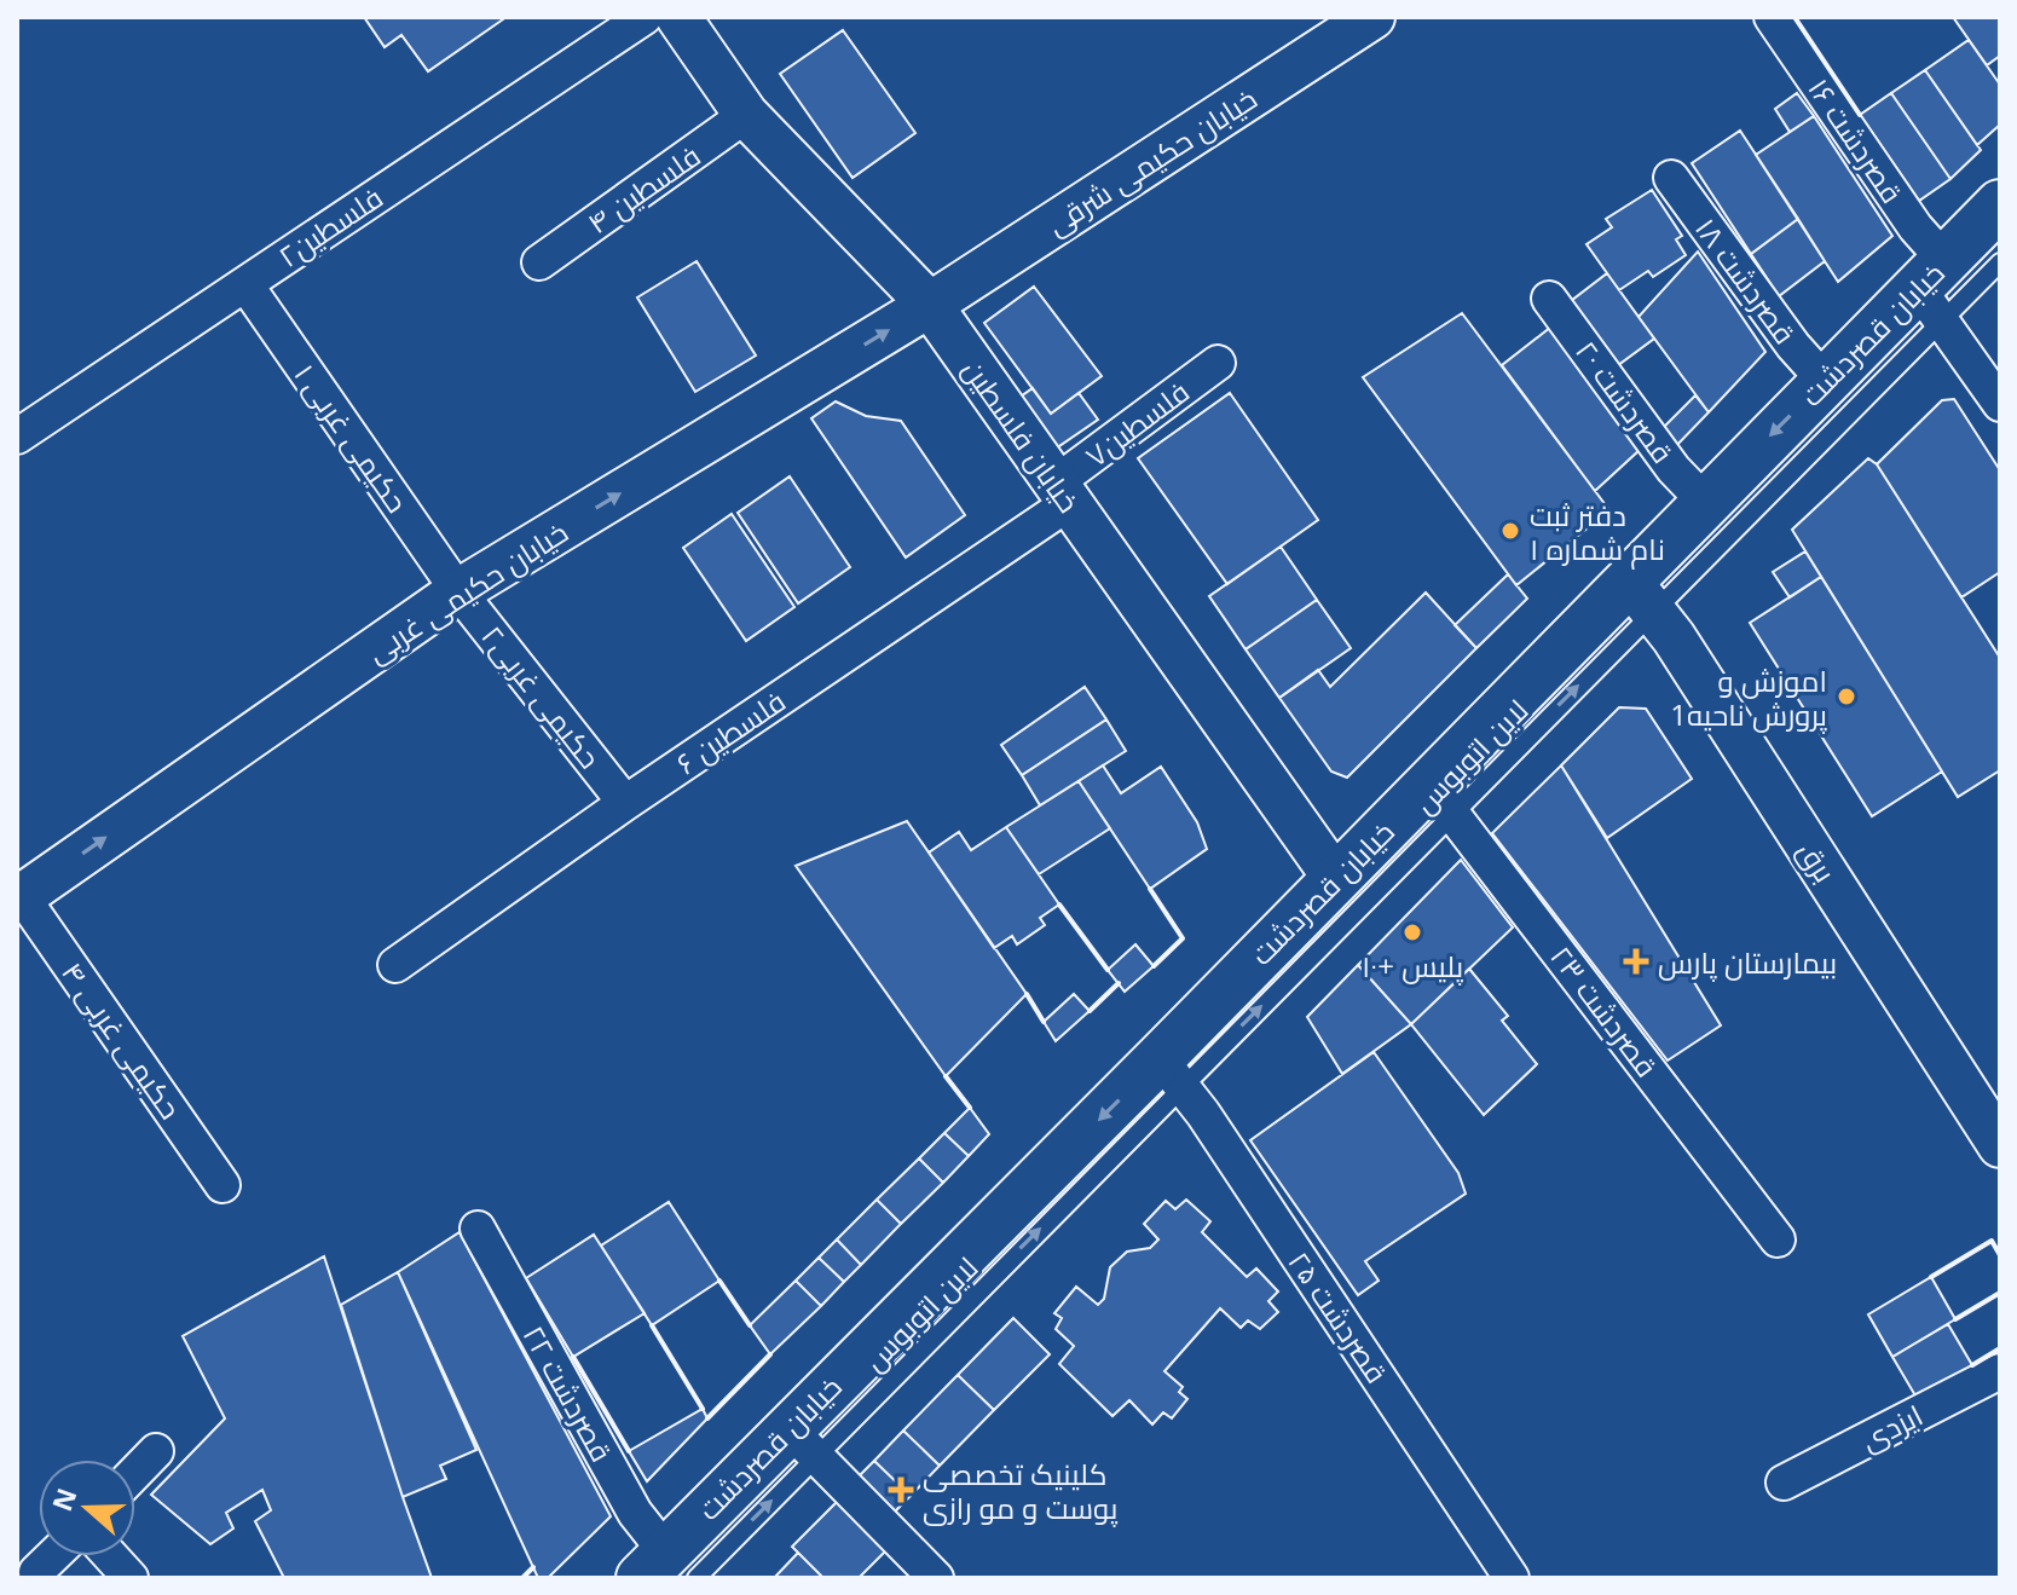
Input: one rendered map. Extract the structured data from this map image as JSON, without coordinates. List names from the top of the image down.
{
  "streets": {
    "main road": ["خیابان قصردشت"],
    "street": [
      "قصردشت ۱۶",
      "خیابان حکیمی شرقی",
      "۴ فلسطین",
      "فلسطین۲",
      "قصردشت ۱۸",
      "قصردشت ۲۰",
      "۷فلسطین",
      "خیابان فلسطین",
      "حکیمی غربی ۱",
      "خیابان حکیمی غربی",
      "حکیمی غربی۲",
      "فلسطین ۶",
      "برق",
      "قصردشت ۲۳",
      "حکیمی غربی ۴",
      "قصردشت ۲۵",
      "قصردشت ۲۲",
      "ایزدی"
    ],
    "lane": ["لاین اتوبوس"]
  },
  "crossings": [
    ["قصردشت ۱۶", "خیابان قصردشت"],
    ["خیابان حکیمی شرقی", "خیابان فلسطین"],
    ["خیابان حکیمی شرقی", "خیابان حکیمی غربی"],
    ["۴ فلسطین", "خیابان فلسطین"],
    ["فلسطین۲", "حکیمی غربی ۱"],
    ["قصردشت ۱۸", "خیابان قصردشت"],
    ["خیابان قصردشت", "قصردشت ۲۰"],
    ["خیابان قصردشت", "خیابان فلسطین"],
    ["خیابان قصردشت", "لاین اتوبوس"],
    ["خیابان قصردشت", "برق"],
    ["خیابان قصردشت", "قصردشت ۲۳"],
    ["خیابان قصردشت", "قصردشت ۲۵"],
    ["خیابان قصردشت", "قصردشت ۲۲"],
    ["۷فلسطین", "خیابان فلسطین"],
    ["۷فلسطین", "فلسطین ۶"],
    ["خیابان فلسطین", "خیابان حکیمی غربی"],
    ["خیابان فلسطین", "فلسطین ۶"],
    ["حکیمی غربی ۱", "خیابان حکیمی غربی"],
    ["حکیمی غربی ۱", "حکیمی غربی۲"],
    ["خیابان حکیمی غربی", "حکیمی غربی۲"],
    ["خیابان حکیمی غربی", "حکیمی غربی ۴"],
    ["حکیمی غربی۲", "فلسطین ۶"],
    ["لاین اتوبوس", "قصردشت ۲۳"],
    ["لاین اتوبوس", "قصردشت ۲۵"]
  ],
  "one_way": ["خیابان حکیمی غربی", "لاین اتوبوس"],
  "places": {
    "other": ["دفتر ثبت نام شماره ١", "اموزش و پرورش ناحیه1", "پلیس +۱۰"],
    "health": ["بیمارستان پارس", "کلینیک تخصصی پوست و مو رازی"]
  },
  "north": "left"
}
